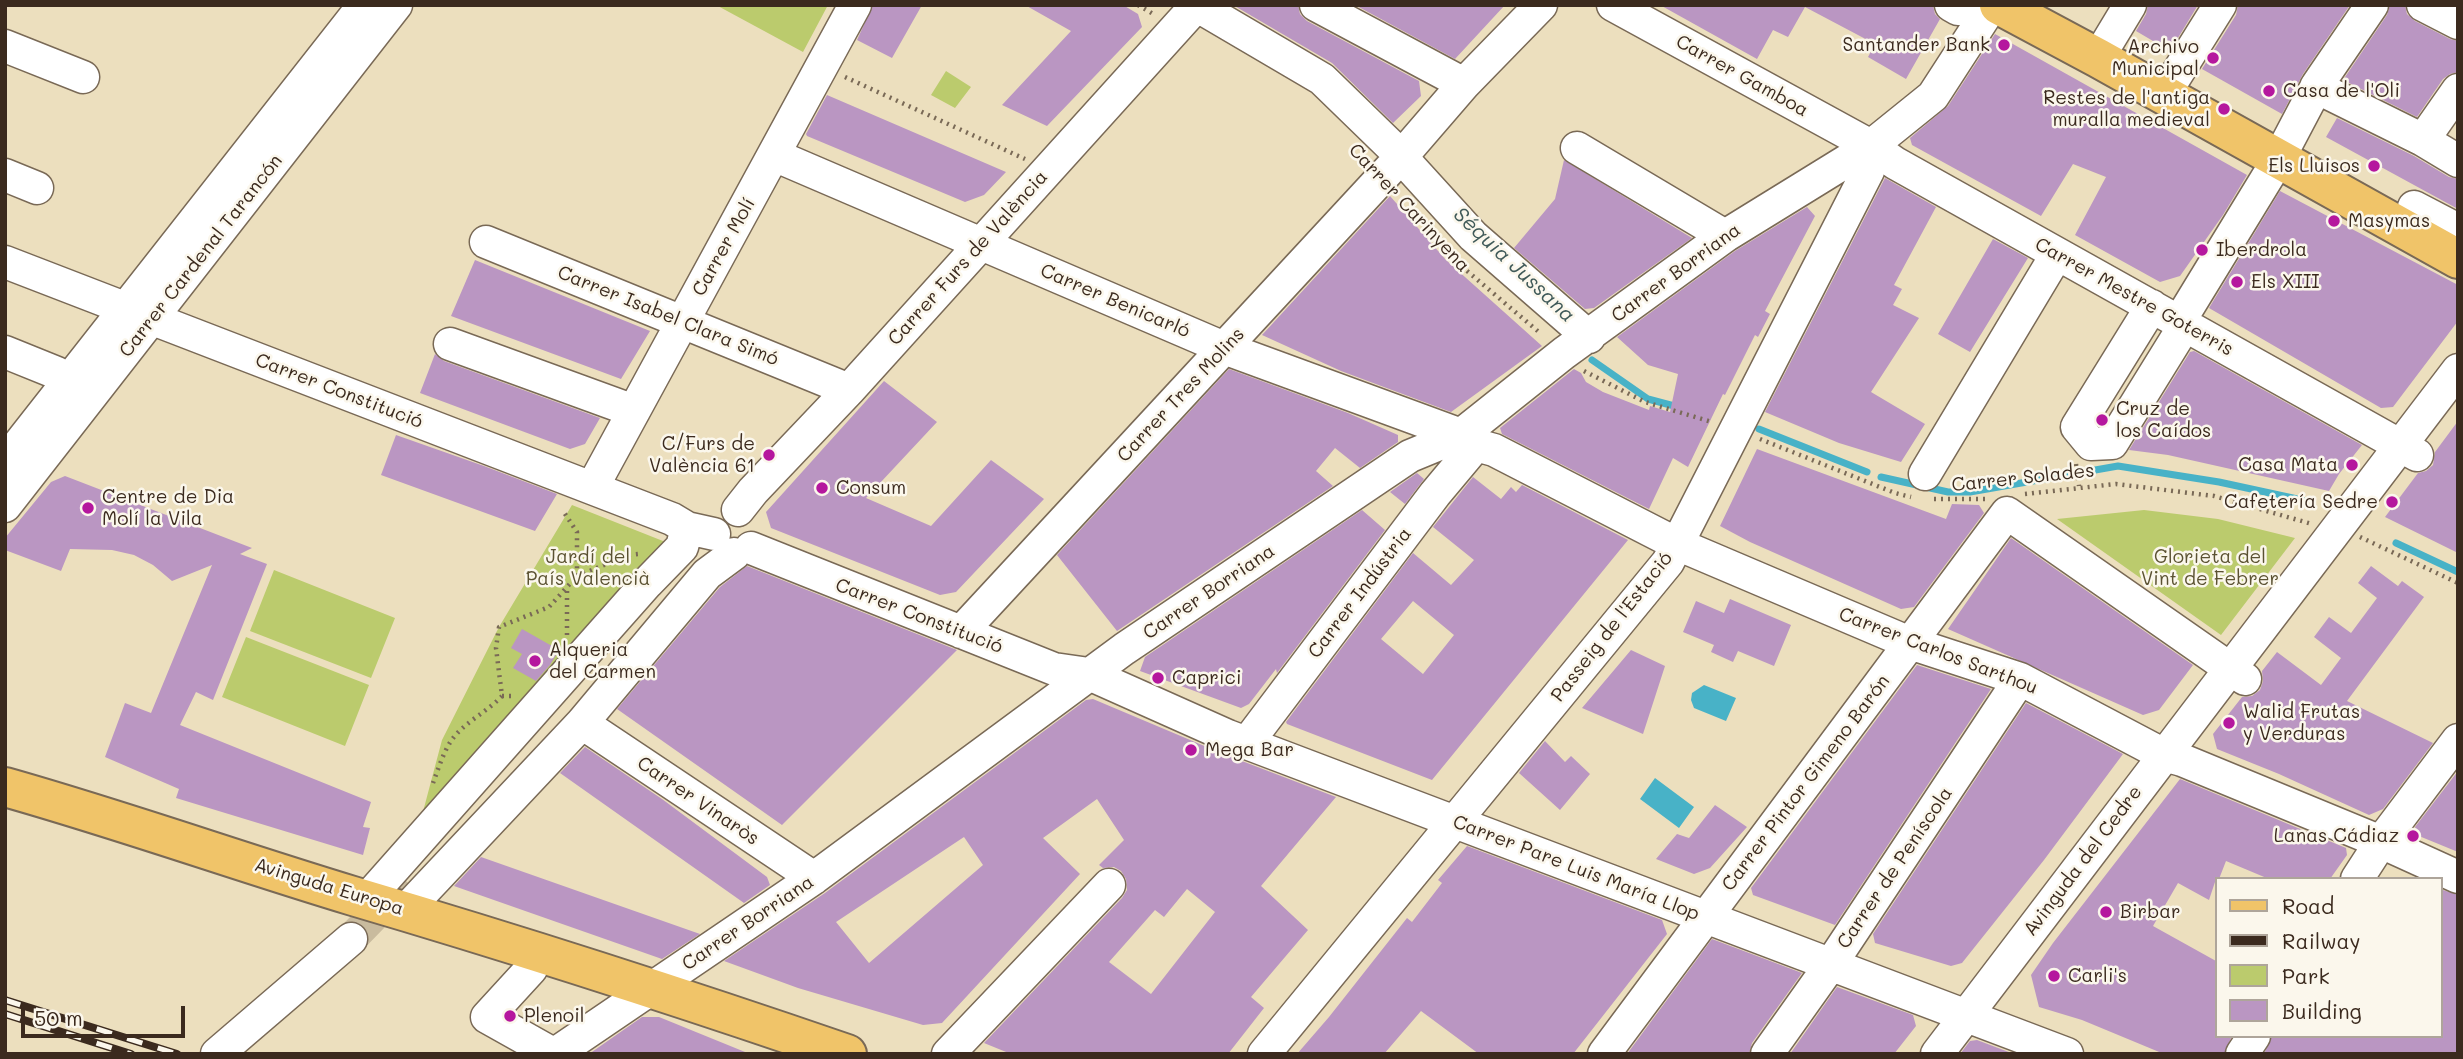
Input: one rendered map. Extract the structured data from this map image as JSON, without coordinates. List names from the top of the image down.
{
  "streets": {
    "main road": ["Avinguda Europa"],
    "street": [
      "Carrer Gamboa",
      "Carrer Carinyena",
      "Carrer Molí",
      "Carrer Cardenal Tarancón",
      "Carrer Furs de València",
      "Carrer Borriana",
      "Carrer Mestre Goterris",
      "Carrer Benicarló",
      "Carrer Isabel Clara Simó",
      "Carrer Constitució",
      "Carrer Tres Molins",
      "Carrer Indústria",
      "Passeig de l'Estació",
      "Carrer Carlos Sarthou",
      "Carrer Pintor Gimeno Barón",
      "Carrer Vinaròs",
      "Avinguda del Cedre",
      "Carrer Pare Luis María Llop",
      "Carrer de Peníscola"
    ],
    "path": ["Carrer Solades"]
  },
  "crossings": [
    ["Carrer Gamboa", "Carrer Borriana"],
    ["Carrer Gamboa", "Carrer Mestre Goterris"],
    ["Carrer Gamboa", "Passeig de l'Estació"],
    ["Carrer Carinyena", "Carrer Furs de València"],
    ["Carrer Carinyena", "Carrer Borriana"],
    ["Carrer Carinyena", "Carrer Tres Molins"],
    ["Carrer Carinyena", "Carrer Solades"],
    ["Carrer Molí", "Carrer Benicarló"],
    ["Carrer Molí", "Carrer Isabel Clara Simó"],
    ["Carrer Molí", "Carrer Constitució"],
    ["Carrer Cardenal Tarancón", "Carrer Constitució"],
    ["Carrer Furs de València", "Carrer Benicarló"],
    ["Carrer Furs de València", "Carrer Isabel Clara Simó"],
    ["Carrer Furs de València", "Carrer Constitució"],
    ["Carrer Borriana", "Carrer Mestre Goterris"],
    ["Carrer Borriana", "Carrer Benicarló"],
    ["Carrer Borriana", "Carrer Constitució"],
    ["Carrer Borriana", "Carrer Solades"],
    ["Carrer Borriana", "Carrer Indústria"],
    ["Carrer Borriana", "Passeig de l'Estació"],
    ["Carrer Borriana", "Carrer Carlos Sarthou"],
    ["Carrer Borriana", "Carrer Vinaròs"],
    ["Carrer Borriana", "Carrer Pare Luis María Llop"],
    ["Carrer Borriana", "Avinguda Europa"],
    ["Carrer Mestre Goterris", "Passeig de l'Estació"],
    ["Carrer Mestre Goterris", "Avinguda del Cedre"],
    ["Carrer Benicarló", "Carrer Tres Molins"],
    ["Carrer Benicarló", "Carrer Indústria"],
    ["Carrer Benicarló", "Carrer Carlos Sarthou"],
    ["Carrer Constitució", "Carrer Tres Molins"],
    ["Carrer Constitució", "Carrer Pare Luis María Llop"],
    ["Carrer Solades", "Passeig de l'Estació"],
    ["Carrer Solades", "Carrer Pintor Gimeno Barón"],
    ["Carrer Solades", "Avinguda del Cedre"],
    ["Carrer Indústria", "Carrer Carlos Sarthou"],
    ["Carrer Indústria", "Carrer Pare Luis María Llop"],
    ["Passeig de l'Estació", "Carrer Carlos Sarthou"],
    ["Passeig de l'Estació", "Carrer Pare Luis María Llop"],
    ["Carrer Carlos Sarthou", "Carrer Pintor Gimeno Barón"],
    ["Carrer Carlos Sarthou", "Avinguda del Cedre"],
    ["Carrer Carlos Sarthou", "Carrer de Peníscola"],
    ["Carrer Pintor Gimeno Barón", "Carrer Pare Luis María Llop"],
    ["Avinguda del Cedre", "Carrer Pare Luis María Llop"],
    ["Carrer Pare Luis María Llop", "Carrer de Peníscola"]
  ],
  "water": ["Séquia Jussana"],
  "parks": ["Jardí del País Valencià", "Glorieta del Vint de Febrer"],
  "places": [
    "Santander Bank",
    "Archivo Municipal",
    "Casa de l'Oli",
    "Restes de l'antiga muralla medieval",
    "Els Lluisos",
    "Masymas",
    "Iberdrola",
    "Els XIII",
    "Cruz de los Caídos",
    "C/Furs de València 61",
    "Casa Mata",
    "Consum",
    "Cafetería Sedre",
    "Centre de Dia Molí la Vila",
    "Alqueria del Carmen",
    "Caprici",
    "Walid Frutas y Verduras",
    "Mega Bar",
    "Lanas Cádiaz",
    "Birbar",
    "Carli's",
    "Plenoil"
  ],
  "legend": [
    "Road",
    "Railway",
    "Park",
    "Building"
  ],
  "scale_bar": "50 m"
}
